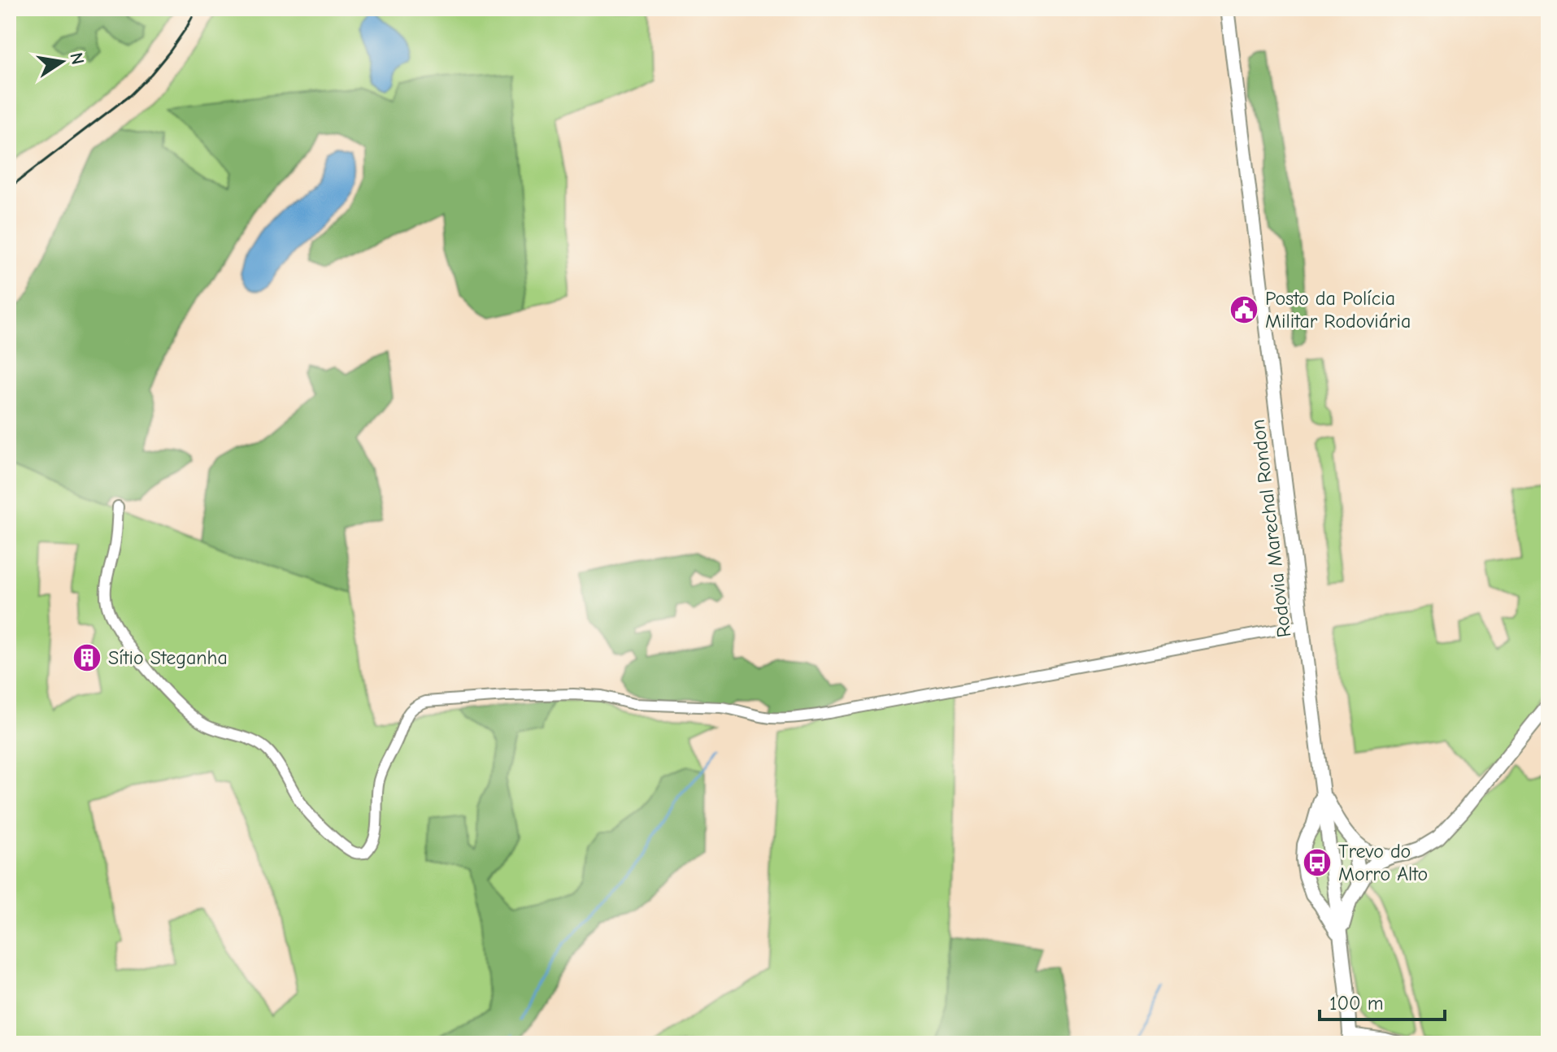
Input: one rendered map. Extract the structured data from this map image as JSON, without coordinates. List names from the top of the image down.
{
  "streets": {
    "main road": ["Rodovia Marechal Rondon"]
  },
  "places": {
    "public building": ["Posto da Polícia Militar Rodoviária"],
    "building": ["Sítio Steganha"],
    "bus stop": ["Trevo do Morro Alto"]
  },
  "scale_bar": "100 m",
  "north": "right"
}
